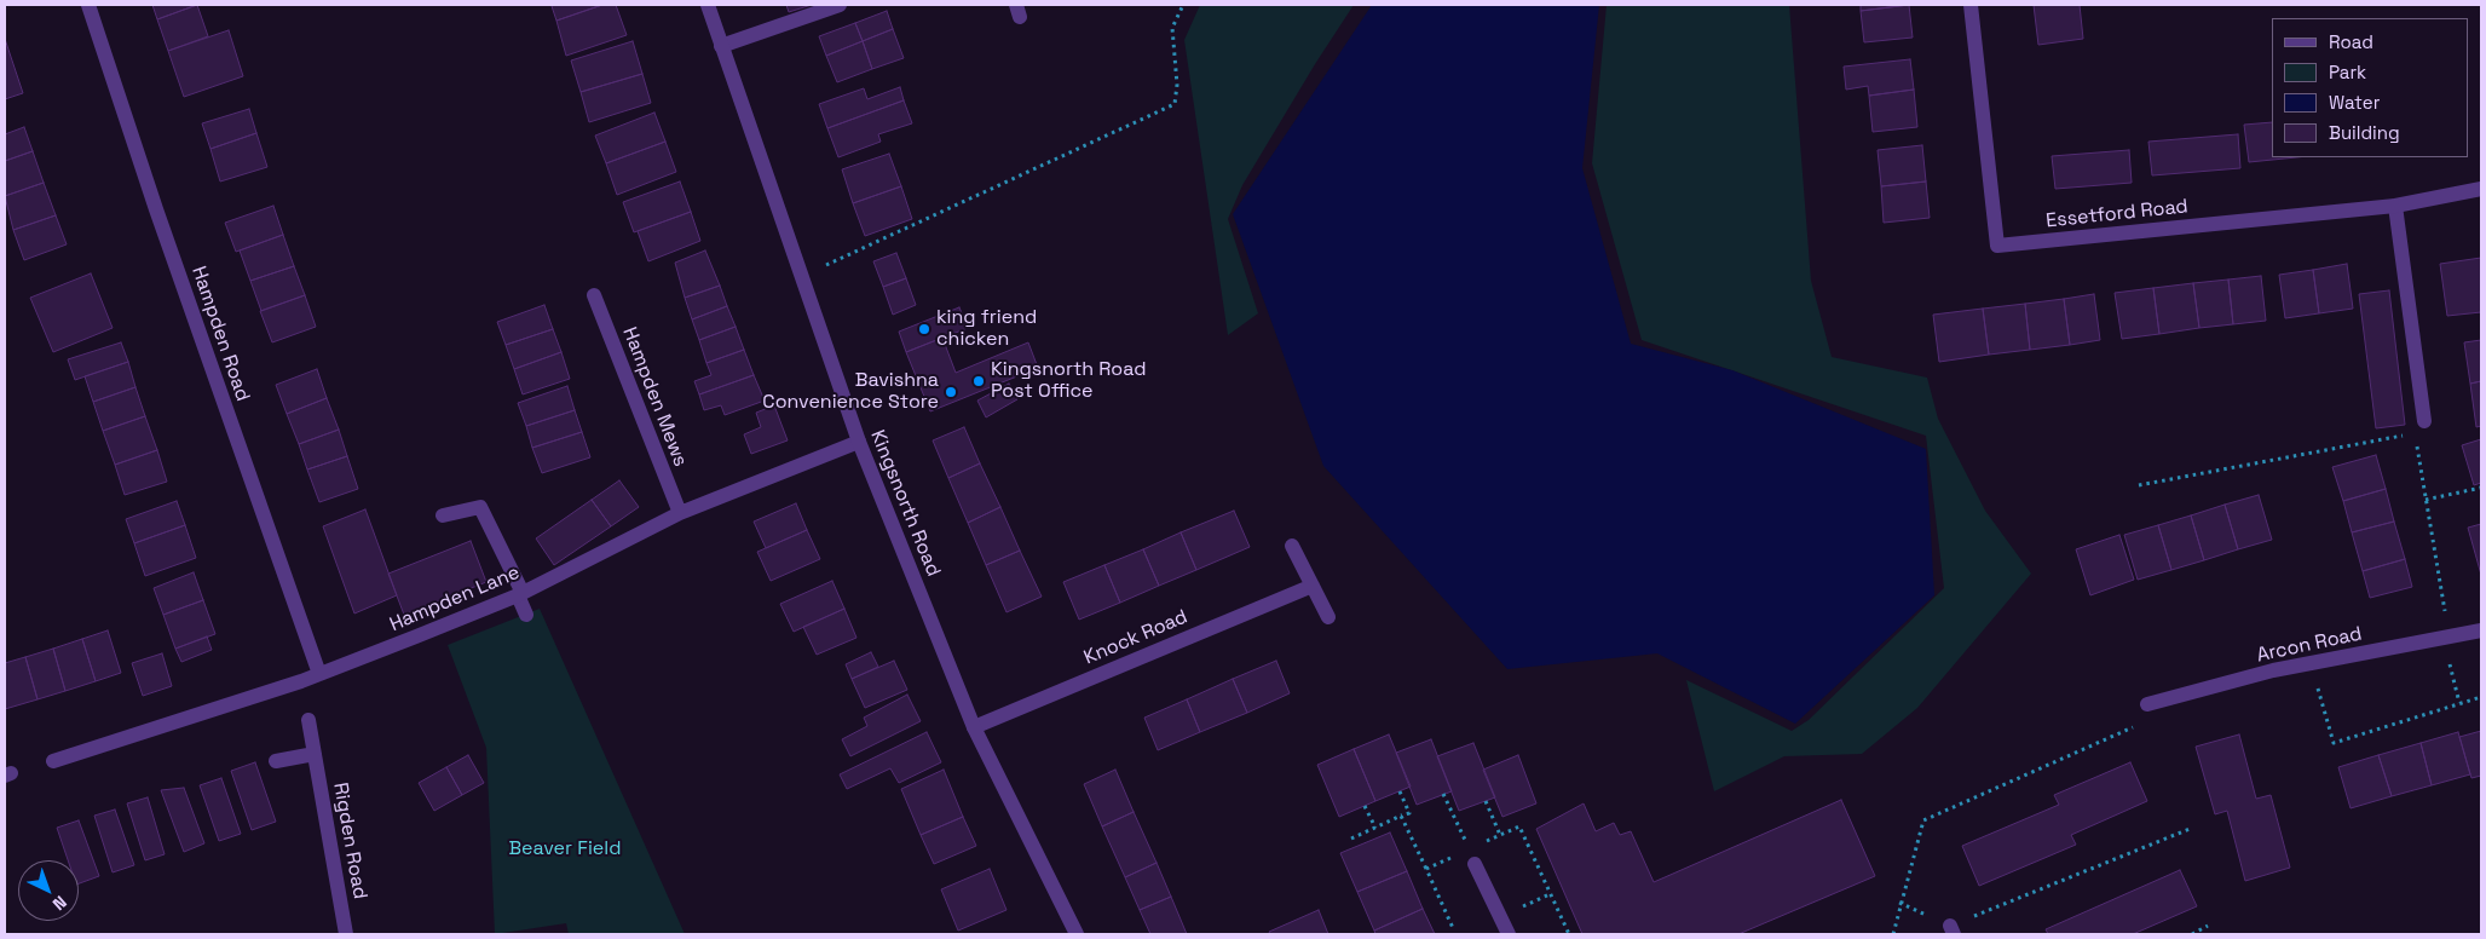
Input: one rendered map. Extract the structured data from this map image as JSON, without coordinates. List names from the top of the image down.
{
  "streets": {
    "street": [
      "Essetford Road",
      "Hampden Road",
      "Hampden Mews",
      "Kingsnorth Road",
      "Hampden Lane",
      "Knock Road",
      "Arcon Road",
      "Rigden Road"
    ]
  },
  "crossings": [
    ["Hampden Road", "Hampden Lane"],
    ["Hampden Mews", "Hampden Lane"],
    ["Kingsnorth Road", "Hampden Lane"],
    ["Kingsnorth Road", "Knock Road"]
  ],
  "parks": ["Beaver Field"],
  "places": ["king friend chicken", "Kingsnorth Road Post Office", "Bavishna Convenience Store"],
  "legend": [
    "Road",
    "Park",
    "Water",
    "Building"
  ],
  "north": "bottom right"
}
